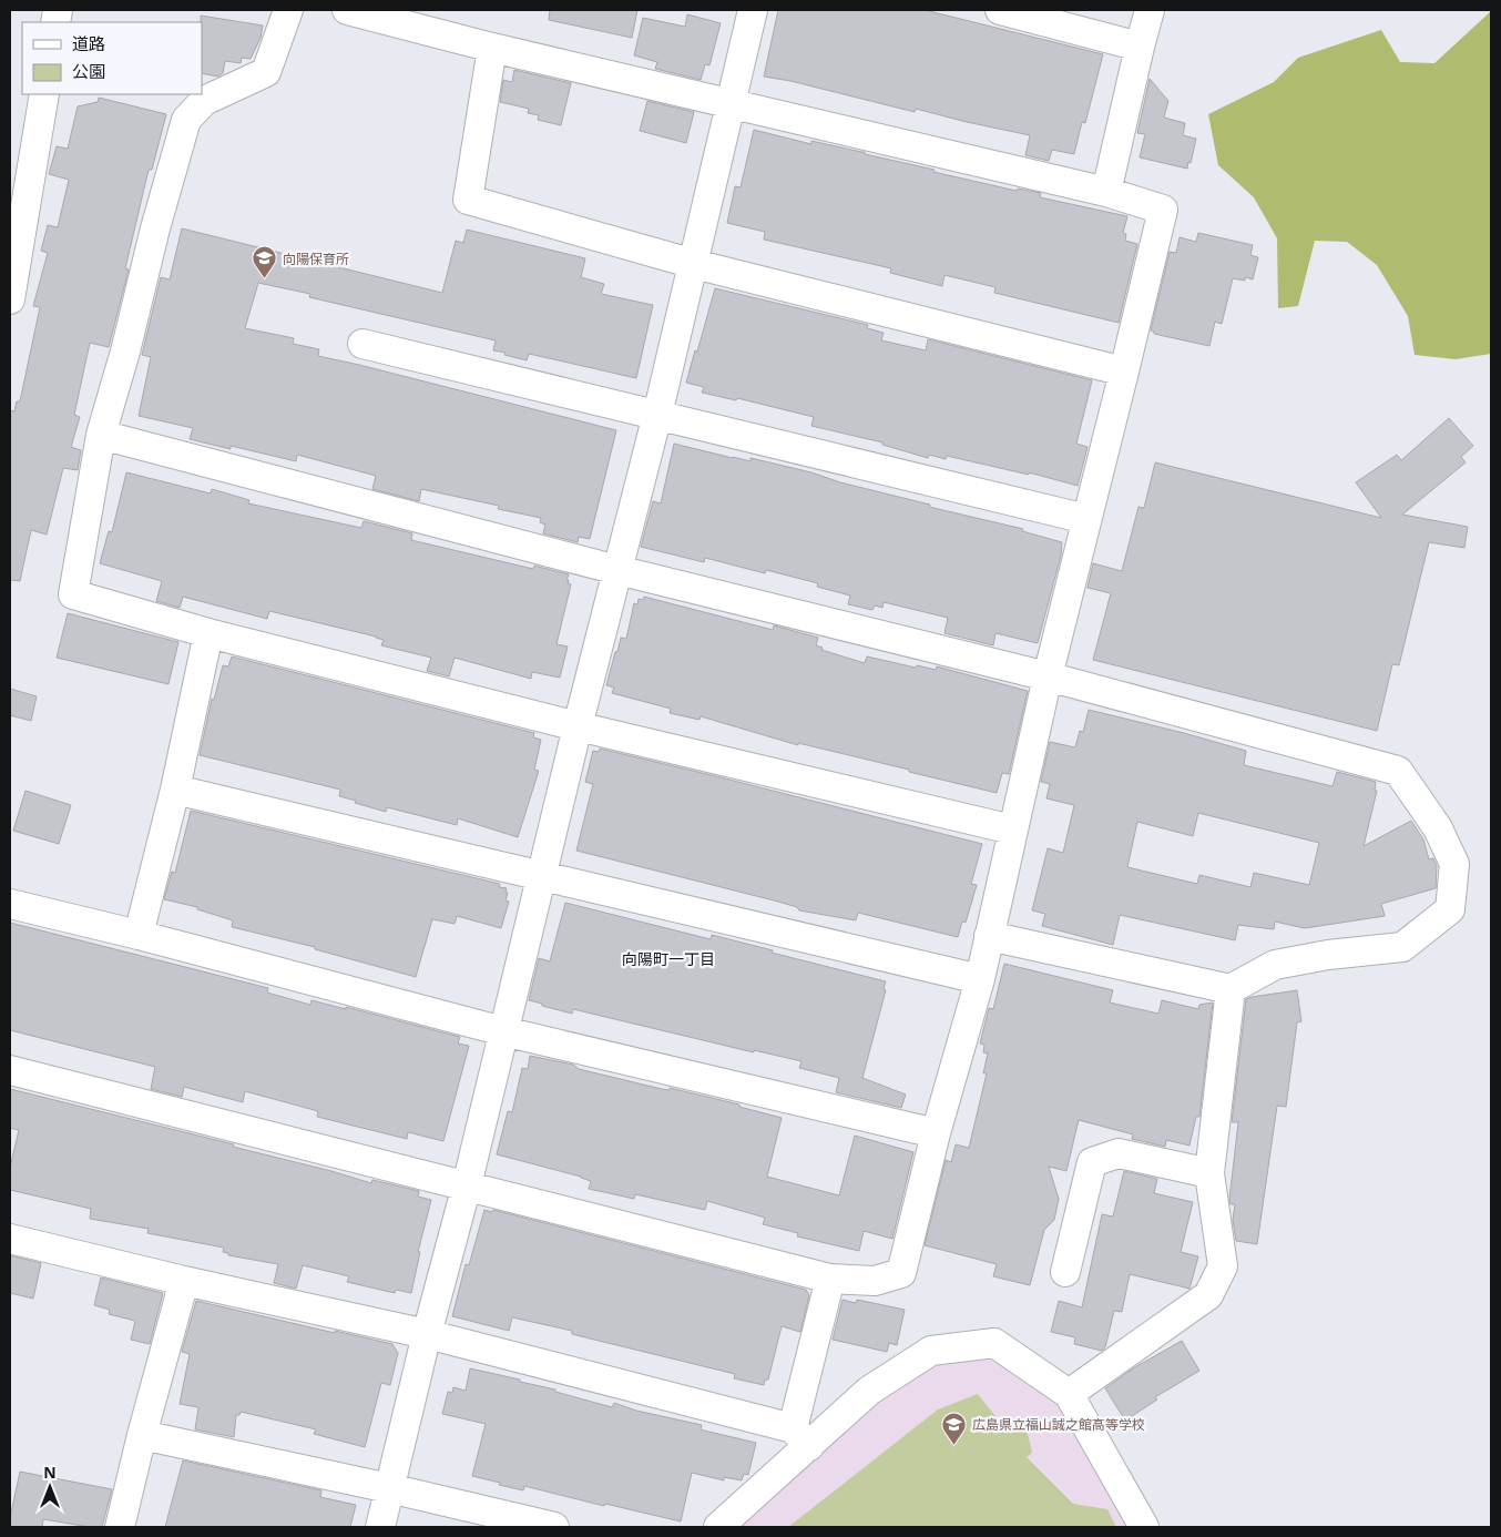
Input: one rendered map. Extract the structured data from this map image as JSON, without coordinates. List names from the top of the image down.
{
  "districts": ["向陽町一丁目"],
  "places": {
    "school or university": ["向陽保育所", "広島県立福山誠之館高等学校"]
  },
  "legend": ["道路", "公園"],
  "north": "top"
}
